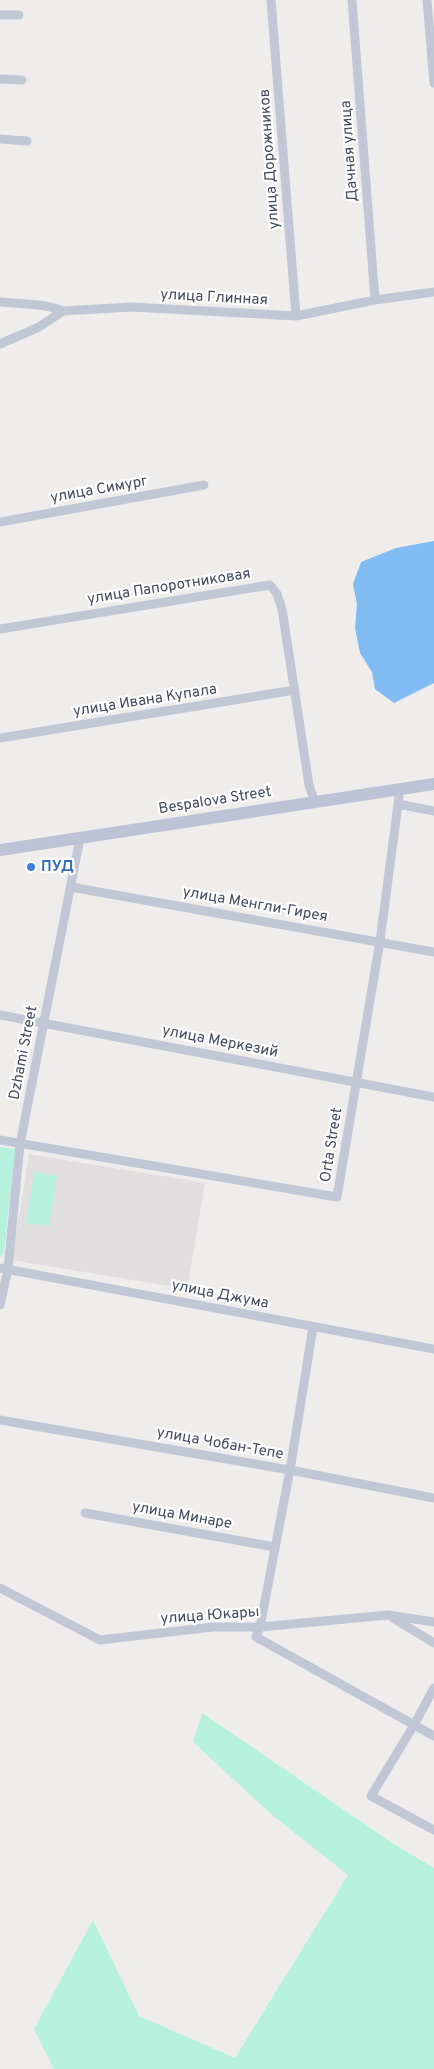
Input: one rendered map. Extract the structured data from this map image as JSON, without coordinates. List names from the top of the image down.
{
  "streets": {
    "main road": ["Bespalova Street"],
    "street": [
      "Дачная улица",
      "улица Дорожников",
      "улица Глинная",
      "улица Симург",
      "улица Папоротниковая",
      "улица Ивана Купала",
      "улица Менгли-Гирея",
      "улица Меркезий",
      "Dzhami Street",
      "Orta Street",
      "улица Джума",
      "улица Чобан-Тепе",
      "улица Минаре",
      "улица Юкары"
    ]
  },
  "crossings": [
    ["Дачная улица", "улица Глинная"],
    ["улица Дорожников", "улица Глинная"],
    ["улица Папоротниковая", "улица Ивана Купала"],
    ["улица Папоротниковая", "Bespalova Street"],
    ["Bespalova Street", "Dzhami Street"],
    ["Bespalova Street", "Orta Street"],
    ["улица Менгли-Гирея", "Dzhami Street"],
    ["улица Менгли-Гирея", "Orta Street"],
    ["улица Меркезий", "Dzhami Street"],
    ["улица Меркезий", "Orta Street"],
    ["Dzhami Street", "Orta Street"],
    ["Dzhami Street", "улица Джума"]
  ],
  "places": ["ПУД"]
}
